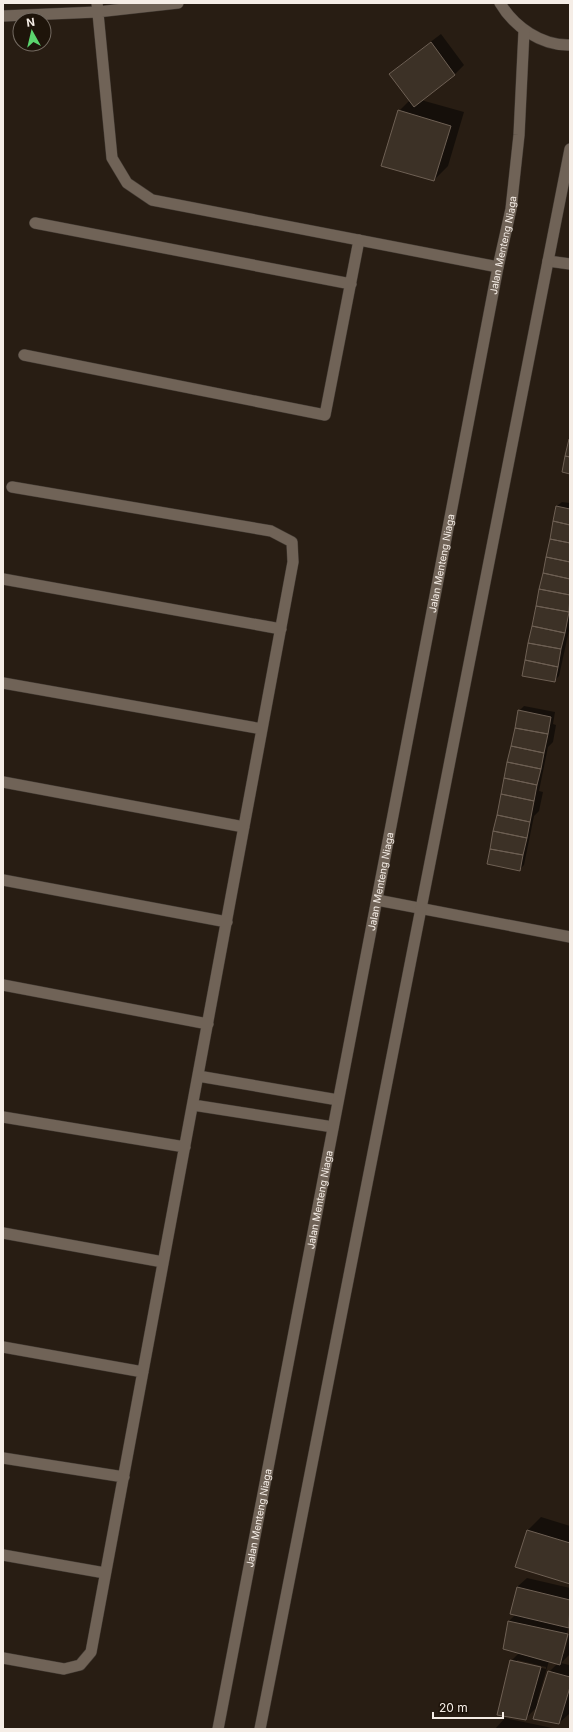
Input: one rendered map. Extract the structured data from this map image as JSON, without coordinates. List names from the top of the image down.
{
  "streets": {
    "street": ["Jalan Menteng Niaga"]
  },
  "scale_bar": "20 m",
  "north": "top"
}
